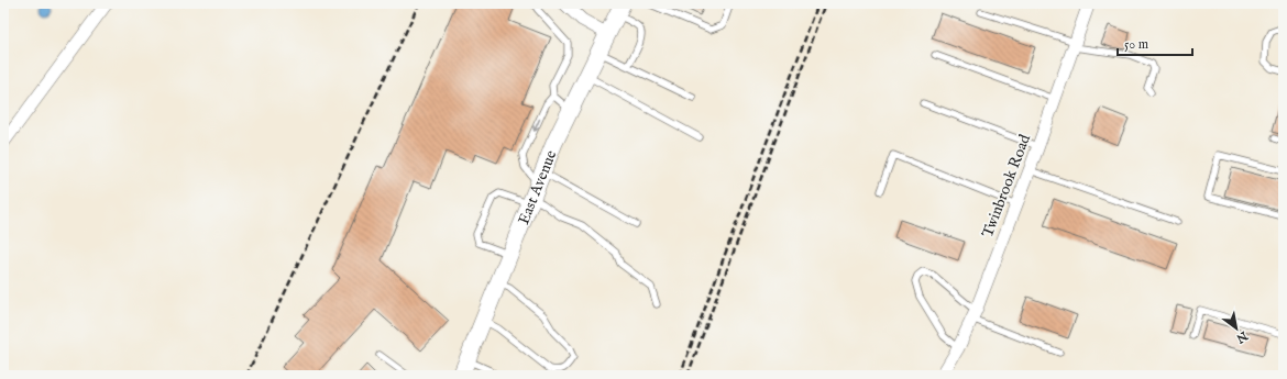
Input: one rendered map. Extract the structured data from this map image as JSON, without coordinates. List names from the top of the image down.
{
  "streets": {
    "street": ["Twinbrook Road", "East Avenue"]
  },
  "scale_bar": "50 m",
  "north": "bottom right"
}
